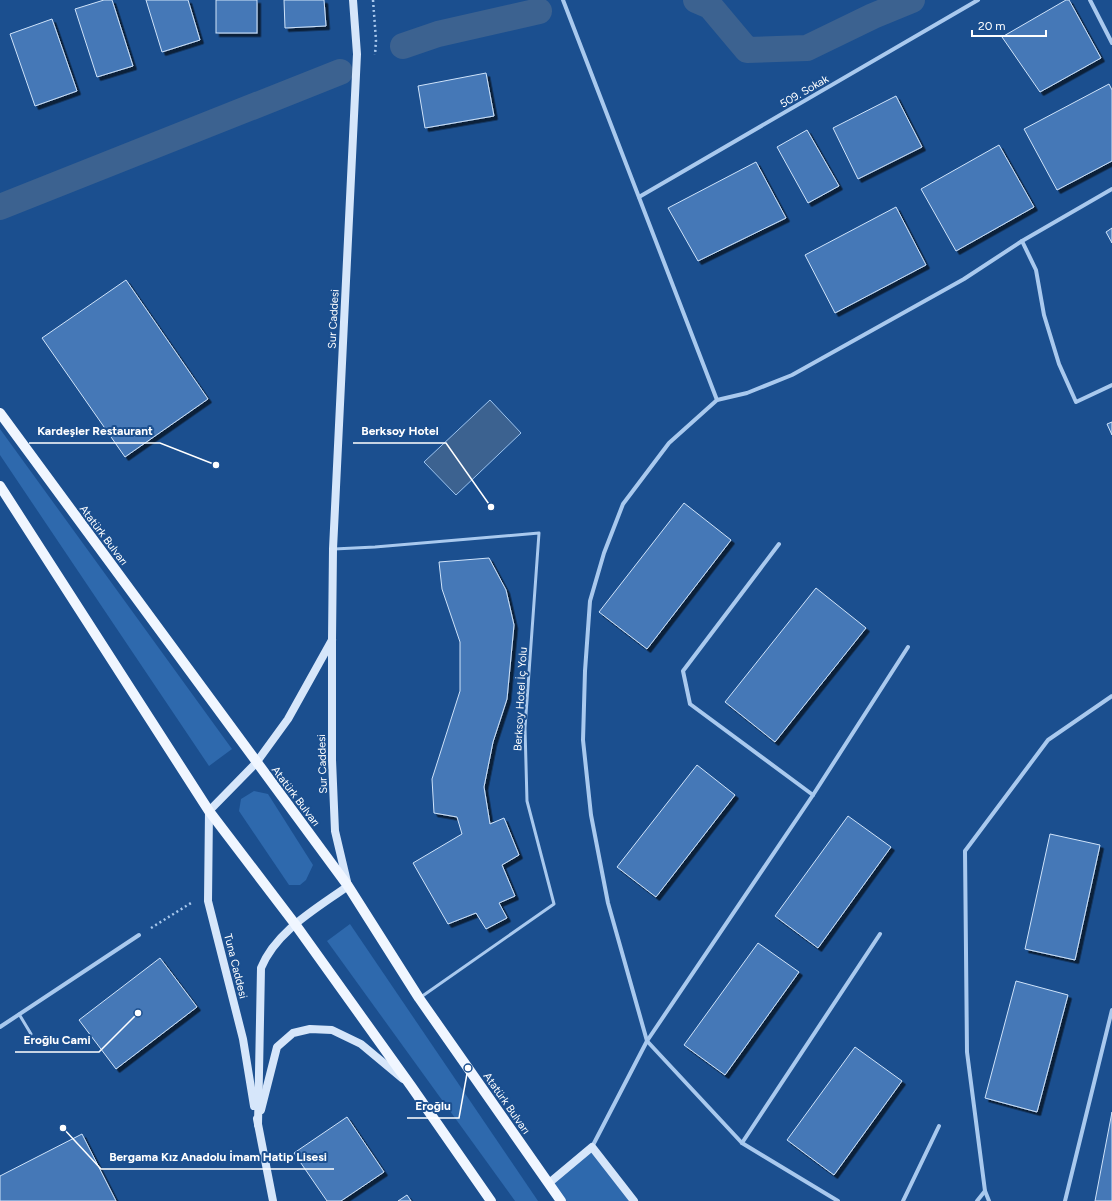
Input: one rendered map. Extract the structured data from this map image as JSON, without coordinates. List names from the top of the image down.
{
  "streets": {
    "main road": ["Sur Caddesi", "Atatürk Bulvarı", "Tuna Caddesi"],
    "street": ["509. Sokak"],
    "lane": ["Berksoy Hotel İç Yolu"]
  },
  "crossings": [
    ["Sur Caddesi", "Atatürk Bulvarı"],
    ["Sur Caddesi", "Berksoy Hotel İç Yolu"],
    ["Sur Caddesi", "Tuna Caddesi"],
    ["Atatürk Bulvarı", "Berksoy Hotel İç Yolu"],
    ["Atatürk Bulvarı", "Tuna Caddesi"]
  ],
  "places": [
    "Kardeşler Restaurant",
    "Berksoy Hotel",
    "Eroğlu Cami",
    "Eroğlu",
    "Bergama Kız Anadolu İmam Hatip Lisesi"
  ],
  "scale_bar": "20 m"
}
